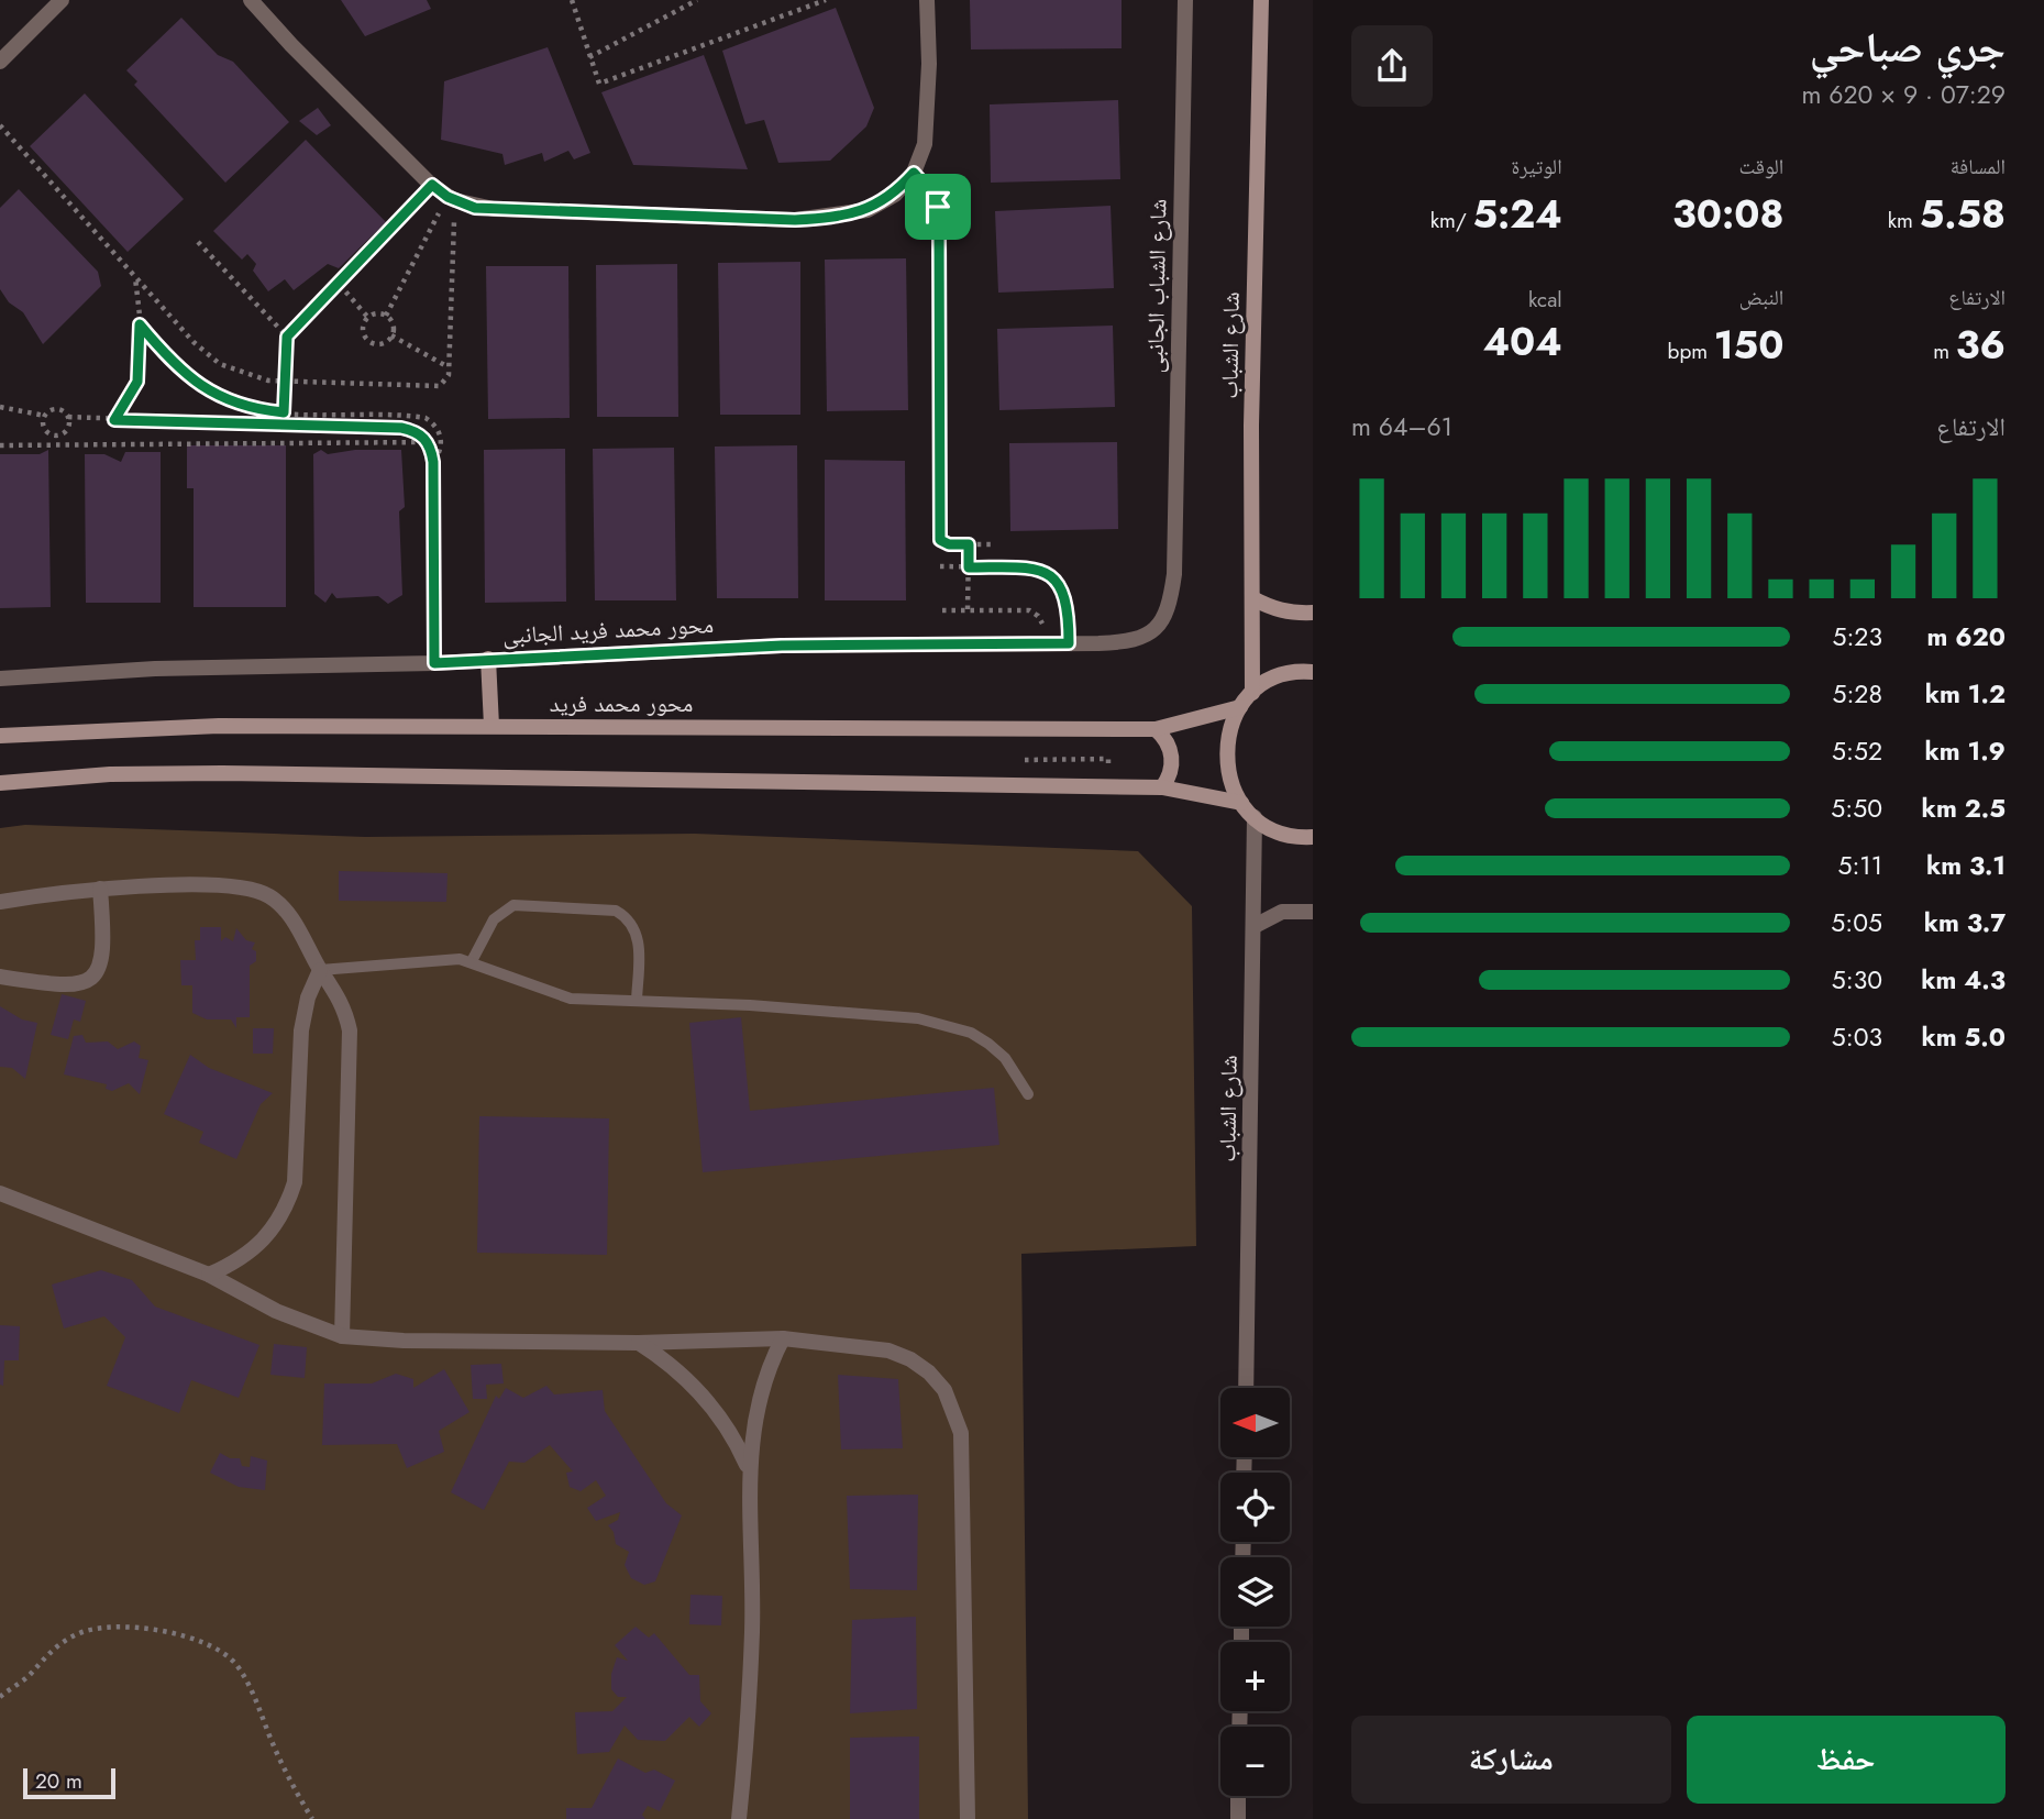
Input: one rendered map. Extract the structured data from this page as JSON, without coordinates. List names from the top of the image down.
{
  "streets": {
    "main road": ["شارع الشباب", "محور محمد فريد"],
    "street": ["شارع الشباب الجانبى", "محور محمد فريد الجانبى"]
  },
  "crossings": [
    ["شارع الشباب الجانبى", "محور محمد فريد الجانبى"]
  ],
  "scale_bar": "20 m",
  "north": "left",
  "page": {
    "heading": ["جري صباحي", "07:29 · 9 × 620 m"],
    "stats": [
      ["المسافة", "5.58 km"],
      ["الوقت", "30:08"],
      ["الوتيرة", "5:24 /km"],
      ["الارتفاع", "36 m"],
      ["النبض", "150 bpm"],
      ["kcal", "404"]
    ],
    "chart": ["الارتفاع", "61–64 m"],
    "list": [
      {
        "name": "620 m",
        "note": "5:23"
      },
      {
        "name": "1.2 km",
        "note": "5:28"
      },
      {
        "name": "1.9 km",
        "note": "5:52"
      },
      {
        "name": "2.5 km",
        "note": "5:50"
      },
      {
        "name": "3.1 km",
        "note": "5:11"
      },
      {
        "name": "3.7 km",
        "note": "5:05"
      },
      {
        "name": "4.3 km",
        "note": "5:30"
      },
      {
        "name": "5.0 km",
        "note": "5:03"
      }
    ],
    "map_buttons": ["+", "−"],
    "buttons": ["حفظ", "مشاركة"],
    "scale": "20 m"
  }
}
